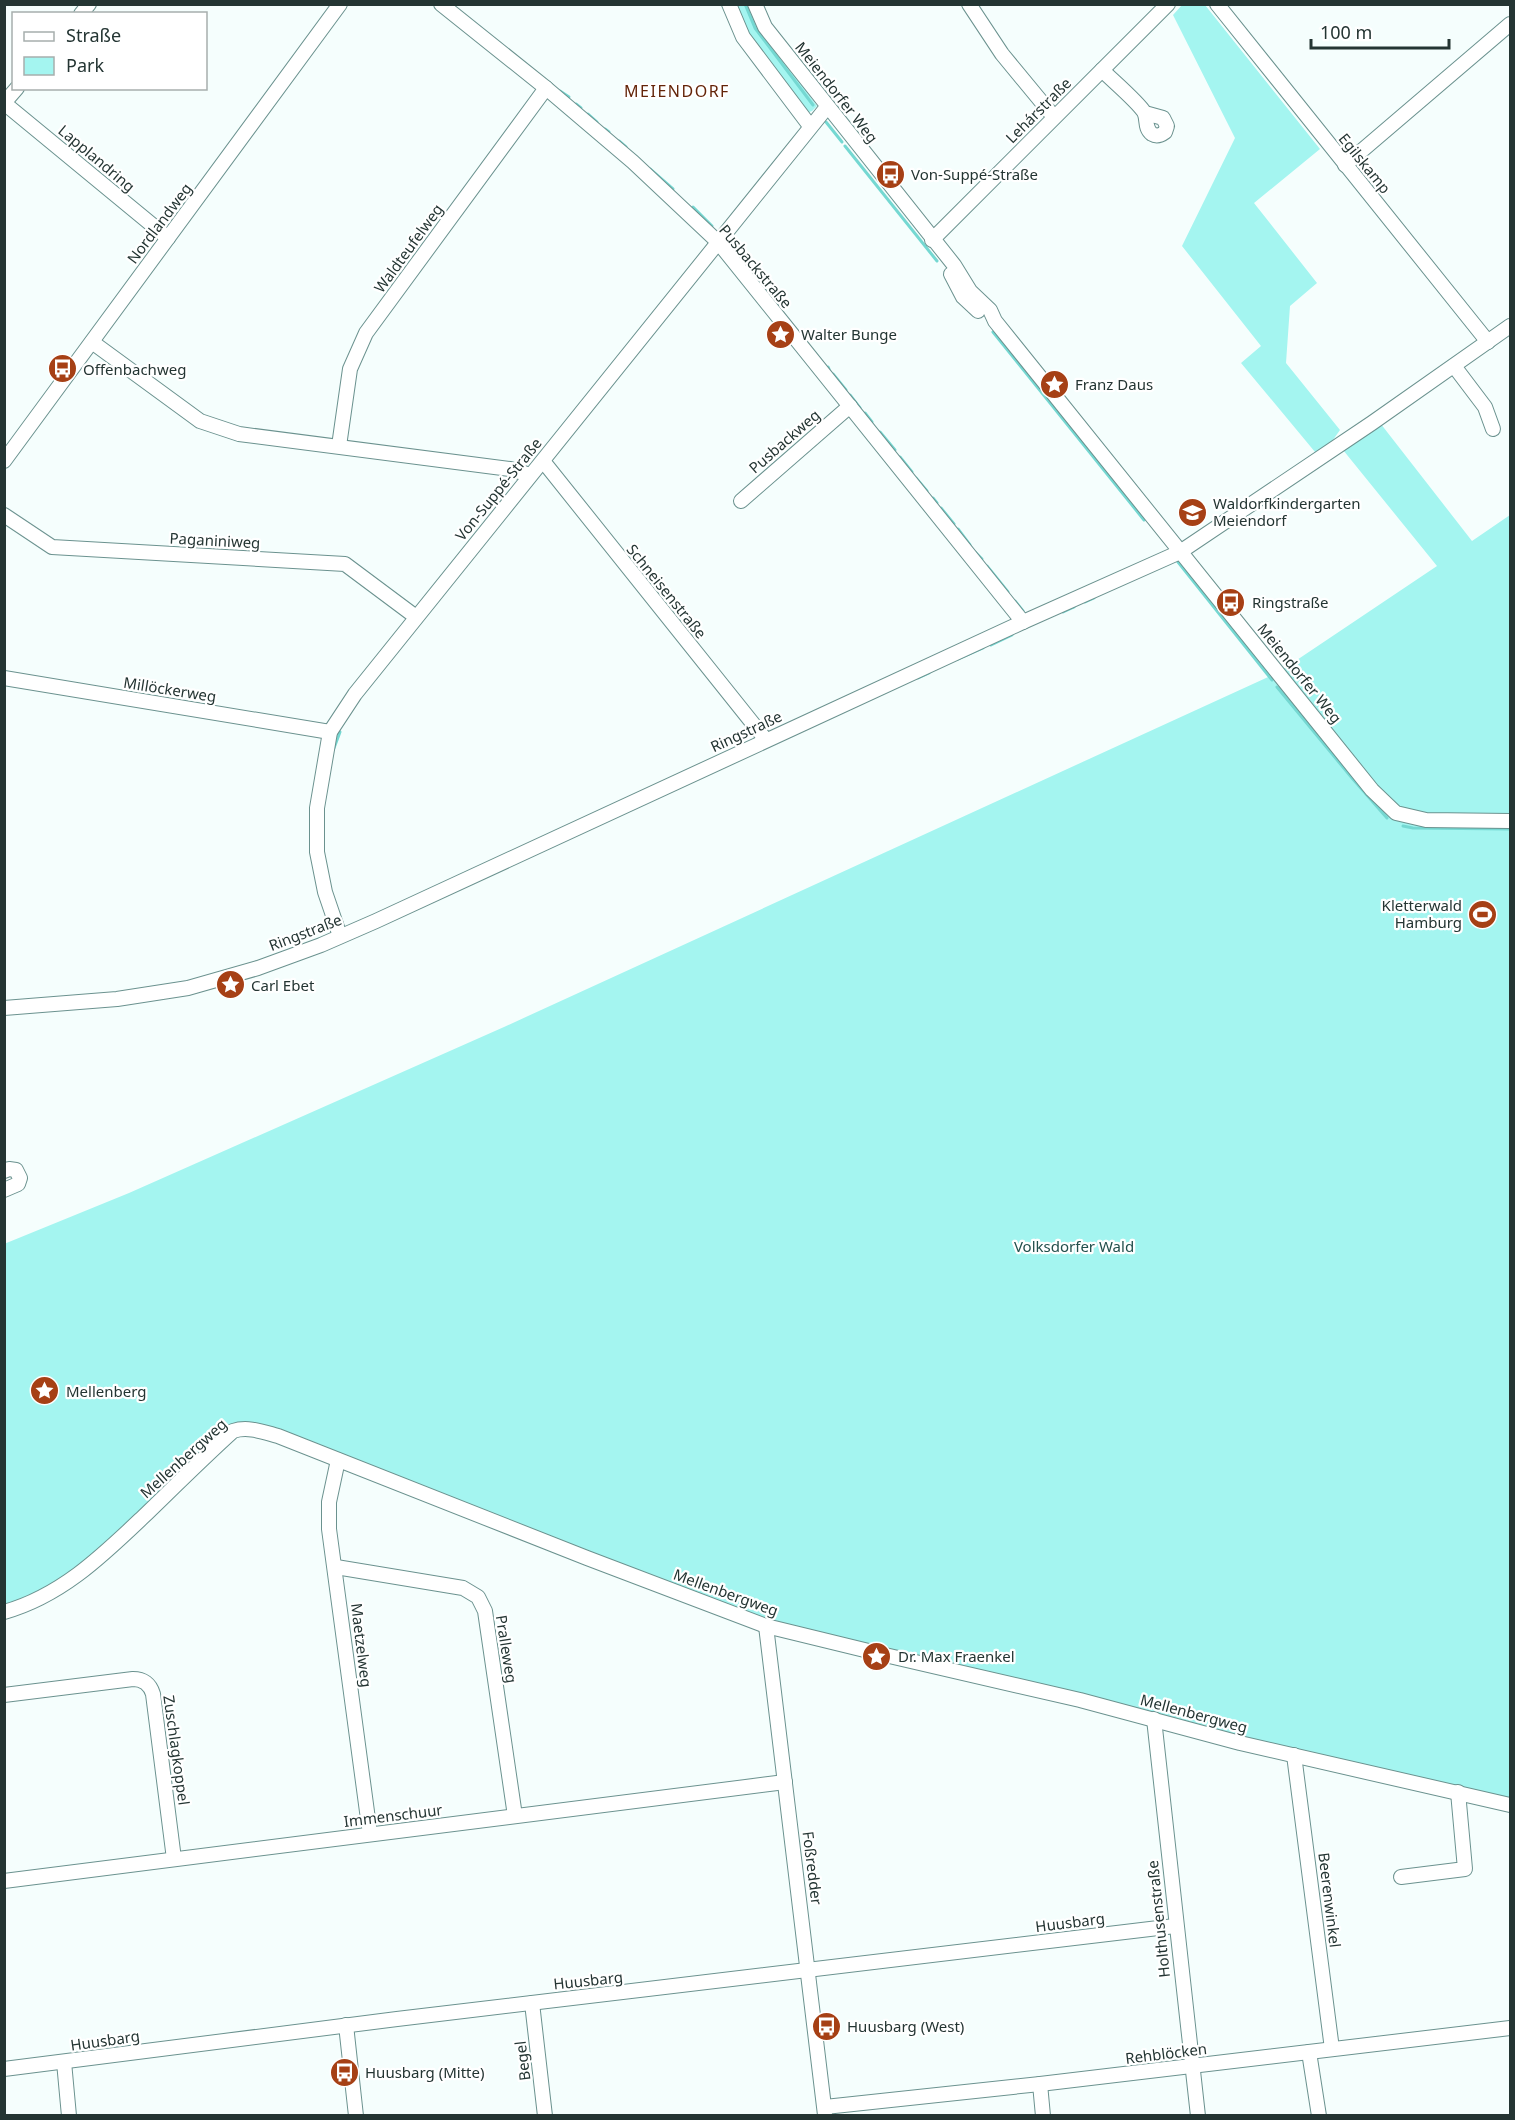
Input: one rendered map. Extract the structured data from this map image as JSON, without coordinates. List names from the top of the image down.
{
  "streets": {
    "street": [
      "Meiendorfer Weg",
      "Lehárstraße",
      "Lapplandring",
      "Egilskamp",
      "Nordlandweg",
      "Waldteufelweg",
      "Pusbackstraße",
      "Pusbackweg",
      "Von-Suppé-Straße",
      "Paganiniweg",
      "Schneisenstraße",
      "Millöckerweg",
      "Ringstraße",
      "Mellenbergweg",
      "Maetzelweg",
      "Pralleweg",
      "Zuschlagkoppel",
      "Immenschuur",
      "Foßredder",
      "Beerenwinkel",
      "Holthusenstraße",
      "Huusbarg",
      "Rehblöcken",
      "Begel"
    ]
  },
  "crossings": [
    ["Meiendorfer Weg", "Lehárstraße"],
    ["Meiendorfer Weg", "Von-Suppé-Straße"],
    ["Meiendorfer Weg", "Ringstraße"],
    ["Lapplandring", "Nordlandweg"],
    ["Egilskamp", "Ringstraße"],
    ["Waldteufelweg", "Pusbackstraße"],
    ["Pusbackstraße", "Pusbackweg"],
    ["Pusbackstraße", "Von-Suppé-Straße"],
    ["Pusbackstraße", "Ringstraße"],
    ["Von-Suppé-Straße", "Paganiniweg"],
    ["Von-Suppé-Straße", "Schneisenstraße"],
    ["Von-Suppé-Straße", "Millöckerweg"],
    ["Von-Suppé-Straße", "Ringstraße"],
    ["Schneisenstraße", "Ringstraße"],
    ["Mellenbergweg", "Maetzelweg"],
    ["Mellenbergweg", "Foßredder"],
    ["Mellenbergweg", "Beerenwinkel"],
    ["Mellenbergweg", "Holthusenstraße"],
    ["Maetzelweg", "Pralleweg"],
    ["Maetzelweg", "Immenschuur"],
    ["Pralleweg", "Immenschuur"],
    ["Zuschlagkoppel", "Immenschuur"],
    ["Immenschuur", "Foßredder"],
    ["Foßredder", "Huusbarg"],
    ["Foßredder", "Rehblöcken"],
    ["Beerenwinkel", "Rehblöcken"],
    ["Holthusenstraße", "Huusbarg"],
    ["Holthusenstraße", "Rehblöcken"],
    ["Huusbarg", "Begel"]
  ],
  "districts": ["MEIENDORF"],
  "parks": ["Volksdorfer Wald"],
  "places": {
    "bus stop": [
      "Von-Suppé-Straße",
      "Offenbachweg",
      "Ringstraße",
      "Huusbarg (West)",
      "Huusbarg (Mitte)"
    ],
    "place": [
      "Walter Bunge",
      "Franz Daus",
      "Carl Ebet",
      "Mellenberg",
      "Dr. Max Fraenkel"
    ],
    "school or university": ["Waldorfkindergarten Meiendorf"],
    "sports": ["Kletterwald Hamburg"]
  },
  "legend": ["Straße", "Park"],
  "scale_bar": "100 m"
}
